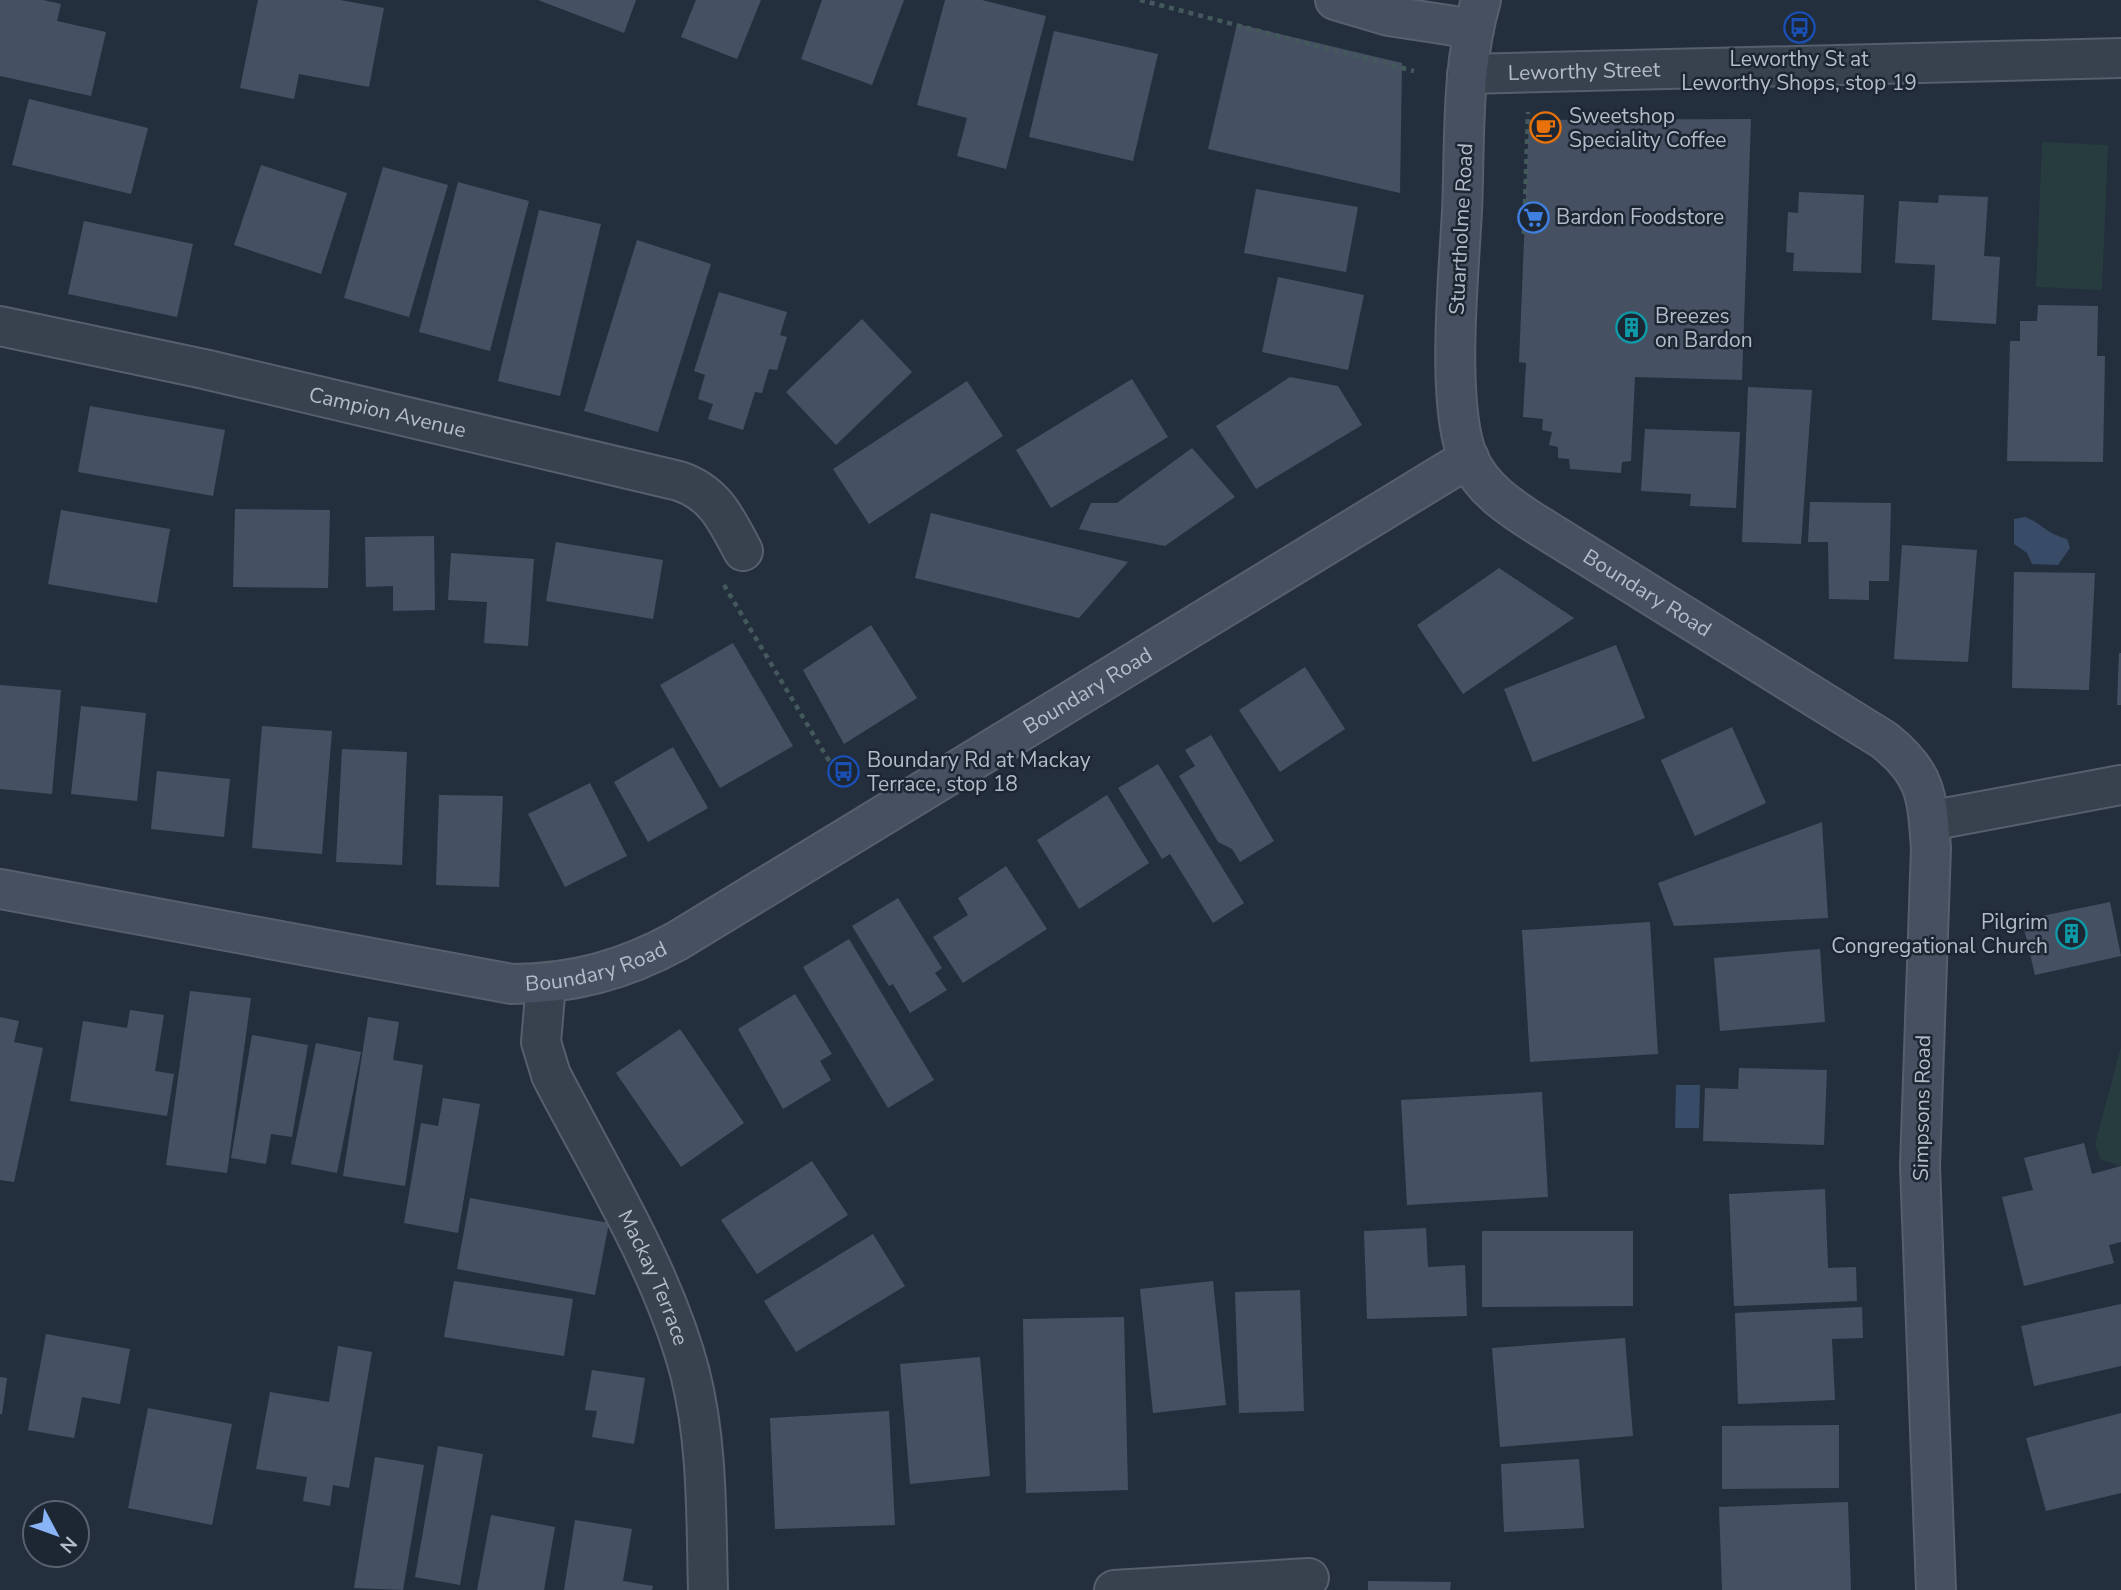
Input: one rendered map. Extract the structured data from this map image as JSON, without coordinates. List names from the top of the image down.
{
  "streets": {
    "main road": ["Stuartholme Road", "Boundary Road", "Simpsons Road"],
    "street": ["Leworthy Street", "Campion Avenue", "Mackay Terrace"]
  },
  "crossings": [
    ["Leworthy Street", "Stuartholme Road"],
    ["Stuartholme Road", "Boundary Road"],
    ["Boundary Road", "Simpsons Road"],
    ["Boundary Road", "Mackay Terrace"]
  ],
  "places": {
    "bus stop": ["Leworthy St at Leworthy Shops, stop 19", "Boundary Rd at Mackay Terrace, stop 18"],
    "cafe": ["Sweetshop Speciality Coffee"],
    "supermarket": ["Bardon Foodstore"],
    "building": ["Breezes on Bardon", "Pilgrim Congregational Church"]
  },
  "north": "bottom right"
}
